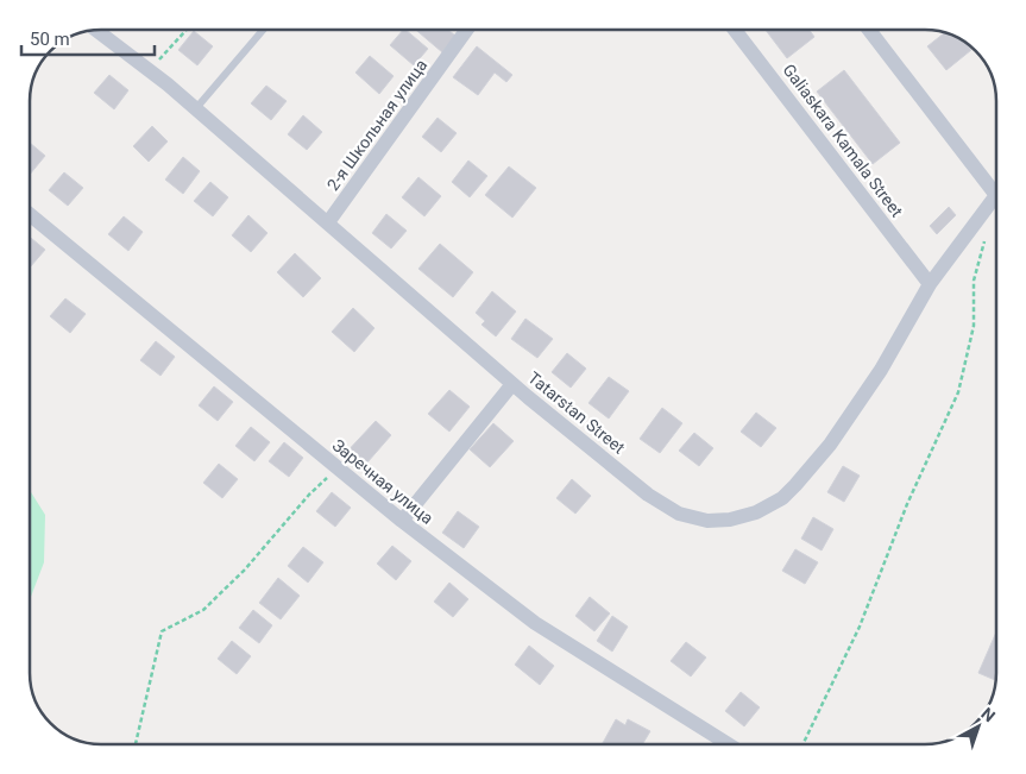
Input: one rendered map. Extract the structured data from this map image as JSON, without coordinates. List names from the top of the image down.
{
  "streets": {
    "street": [
      "2-я Школьная улица",
      "Galiaskara Kamala Street",
      "Tatarstan Street",
      "Заречная улица"
    ]
  },
  "crossings": [
    ["2-я Школьная улица", "Tatarstan Street"],
    ["Galiaskara Kamala Street", "Tatarstan Street"]
  ],
  "scale_bar": "50 m",
  "north": "top right"
}
